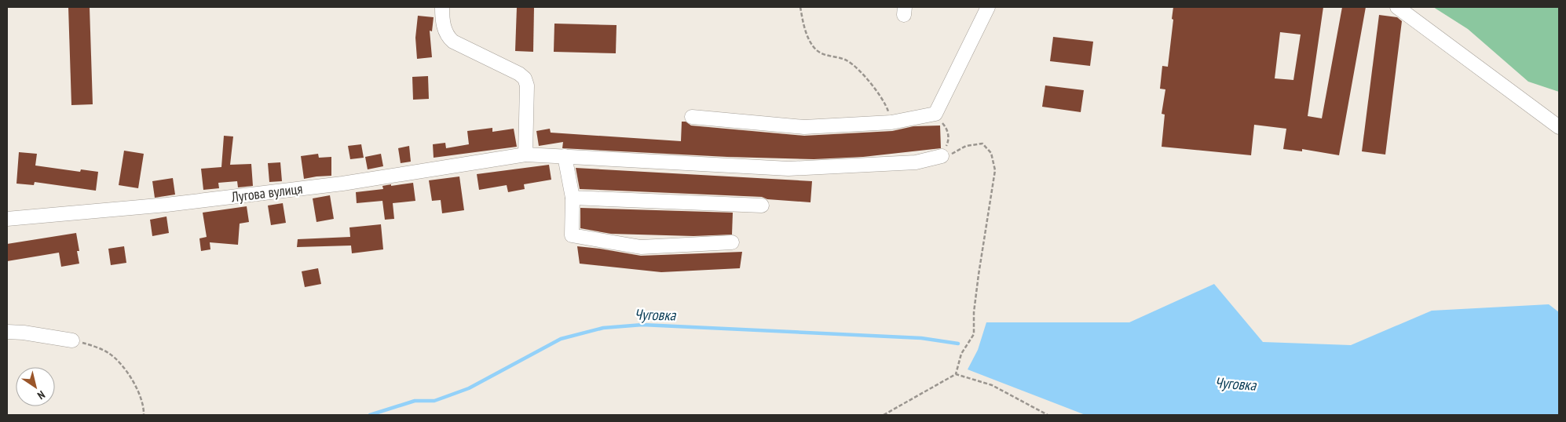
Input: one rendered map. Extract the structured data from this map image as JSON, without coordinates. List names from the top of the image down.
{
  "streets": {
    "street": ["Лугова вулиця"]
  },
  "water": ["Чуговка"],
  "north": "bottom right"
}
